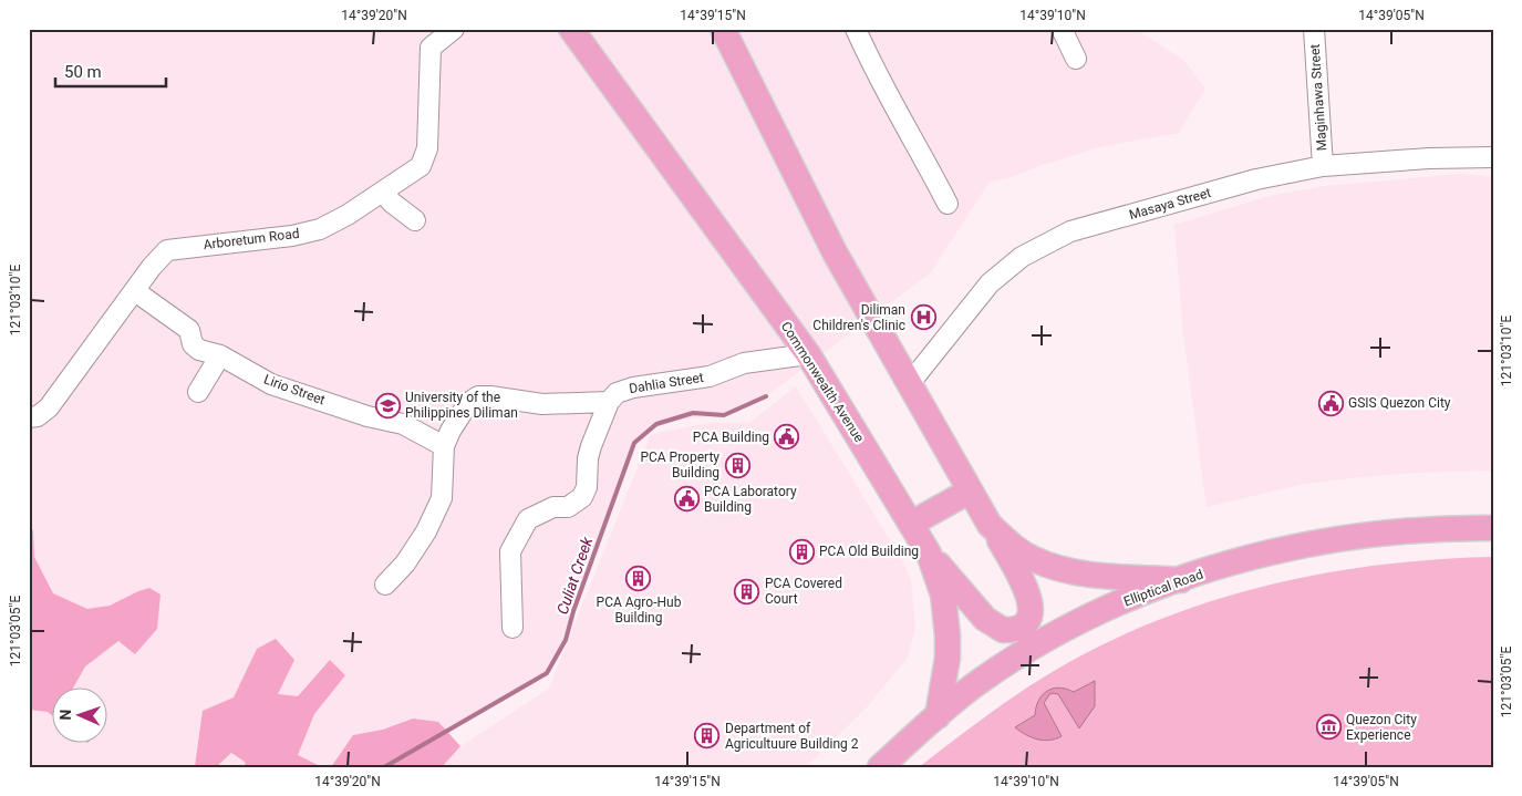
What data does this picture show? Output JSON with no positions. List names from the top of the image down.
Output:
{
  "streets": {
    "main road": ["Commonwealth Avenue", "Elliptical Road"],
    "street": [
      "Maginhawa Street",
      "Masaya Street",
      "Arboretum Road",
      "Dahlia Street",
      "Lirio Street"
    ]
  },
  "crossings": [
    ["Maginhawa Street", "Masaya Street"],
    ["Arboretum Road", "Lirio Street"],
    ["Commonwealth Avenue", "Dahlia Street"],
    ["Commonwealth Avenue", "Elliptical Road"],
    ["Dahlia Street", "Lirio Street"]
  ],
  "water": ["Culiat Creek"],
  "places": {
    "hospital": ["Diliman Children's Clinic"],
    "public building": ["GSIS Quezon City", "PCA Building", "PCA Laboratory Building"],
    "school or university": ["University of the Philippines Diliman"],
    "building": [
      "PCA Property Building",
      "PCA Old Building",
      "PCA Agro-Hub Building",
      "PCA Covered Court",
      "Department of Agricultuure Building 2"
    ],
    "museum": ["Quezon City Experience"]
  },
  "scale_bar": "50 m",
  "north": "left",
  "coordinates": [
    "14°39'20\"N",
    "14°39'15\"N",
    "14°39'10\"N",
    "14°39'05\"N",
    "121°03'10\"E",
    "121°03'05\"E"
  ]
}
